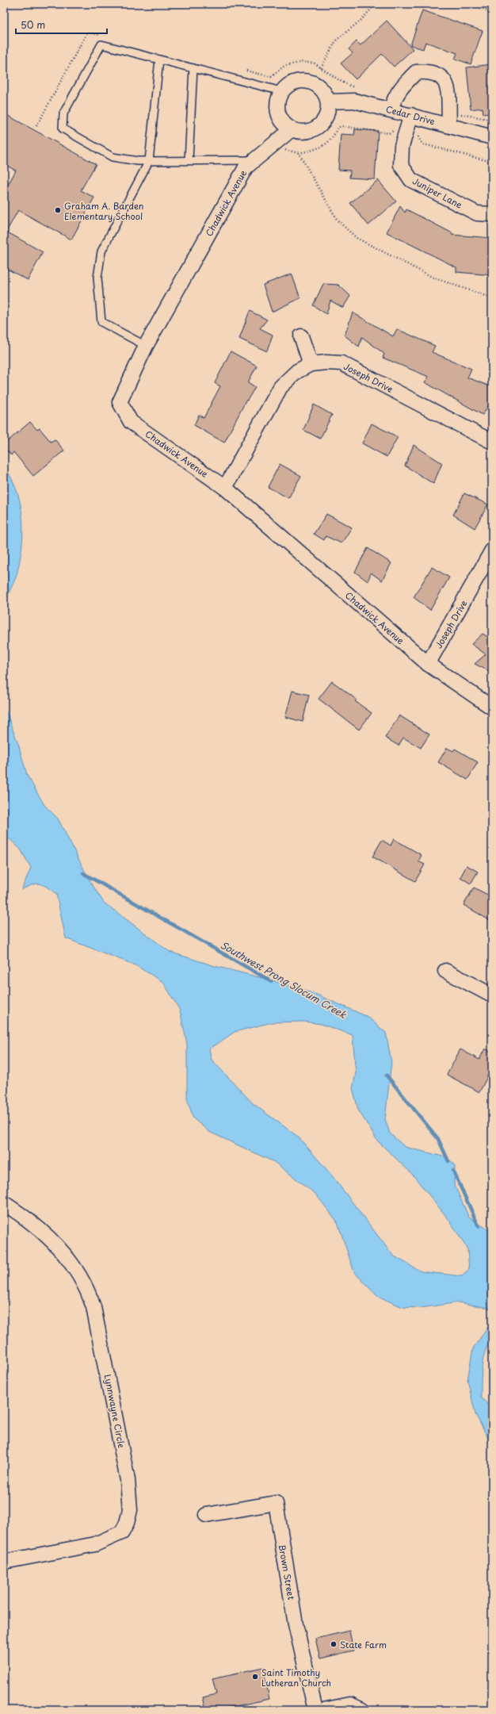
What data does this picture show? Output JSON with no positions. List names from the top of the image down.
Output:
{
  "streets": {
    "street": [
      "Cedar Drive",
      "Juniper Lane",
      "Chadwick Avenue",
      "Joseph Drive",
      "Lynnwayne Circle",
      "Brown Street"
    ]
  },
  "crossings": [
    ["Cedar Drive", "Juniper Lane"],
    ["Cedar Drive", "Chadwick Avenue"],
    ["Chadwick Avenue", "Joseph Drive"]
  ],
  "water": ["Southwest Prong Slocum Creek"],
  "places": ["Graham A. Barden Elementary School", "State Farm", "Saint Timothy Lutheran Church"],
  "scale_bar": "50 m"
}
